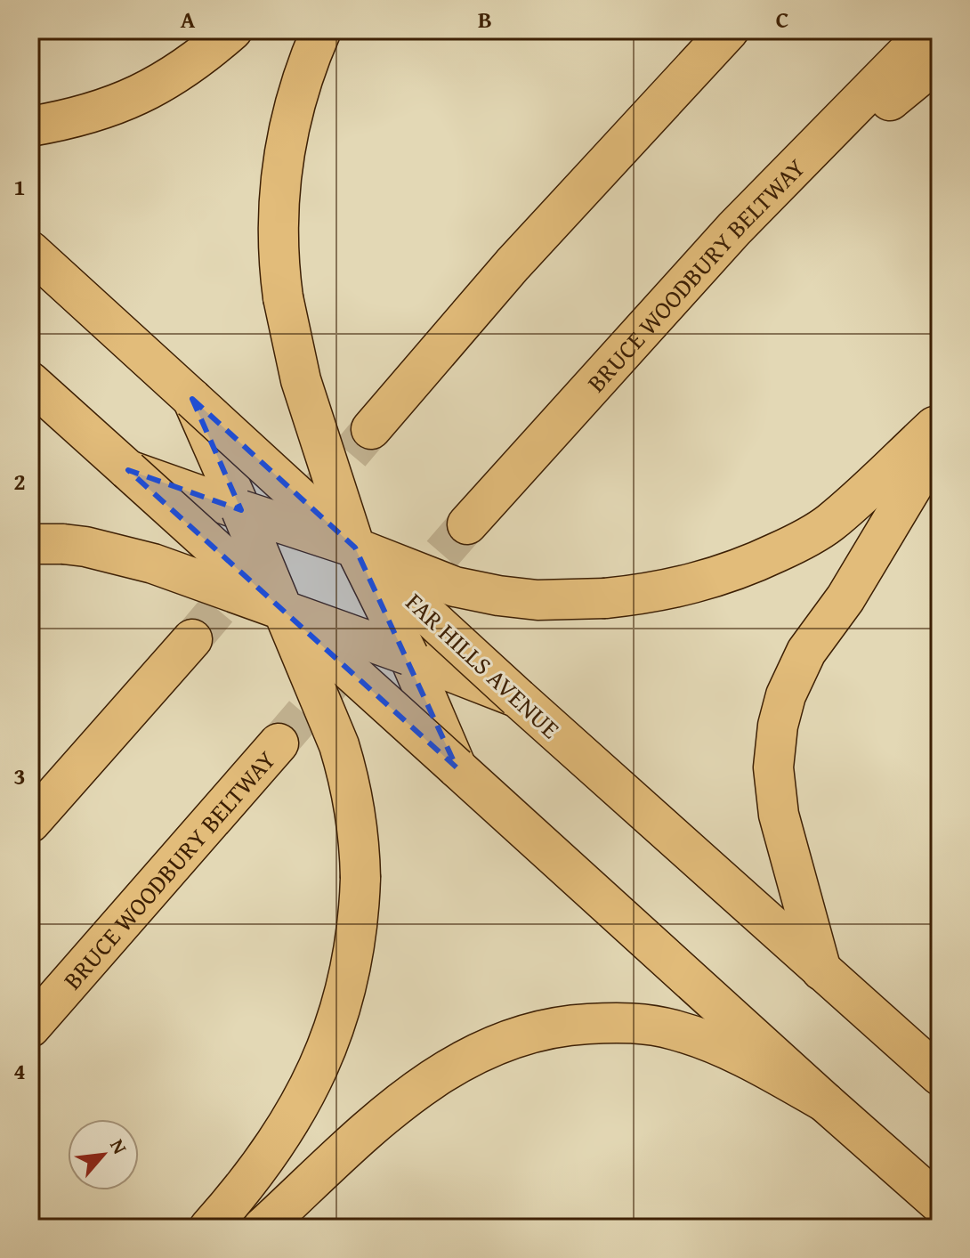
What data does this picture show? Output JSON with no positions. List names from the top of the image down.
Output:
{
  "streets": {
    "main road": ["BRUCE WOODBURY BELTWAY", "FAR HILLS AVENUE"]
  },
  "north": "top right",
  "grid": {
    "columns": ["A", "B", "C"],
    "rows": [
      "1",
      "2",
      "3",
      "4"
    ]
  }
}
